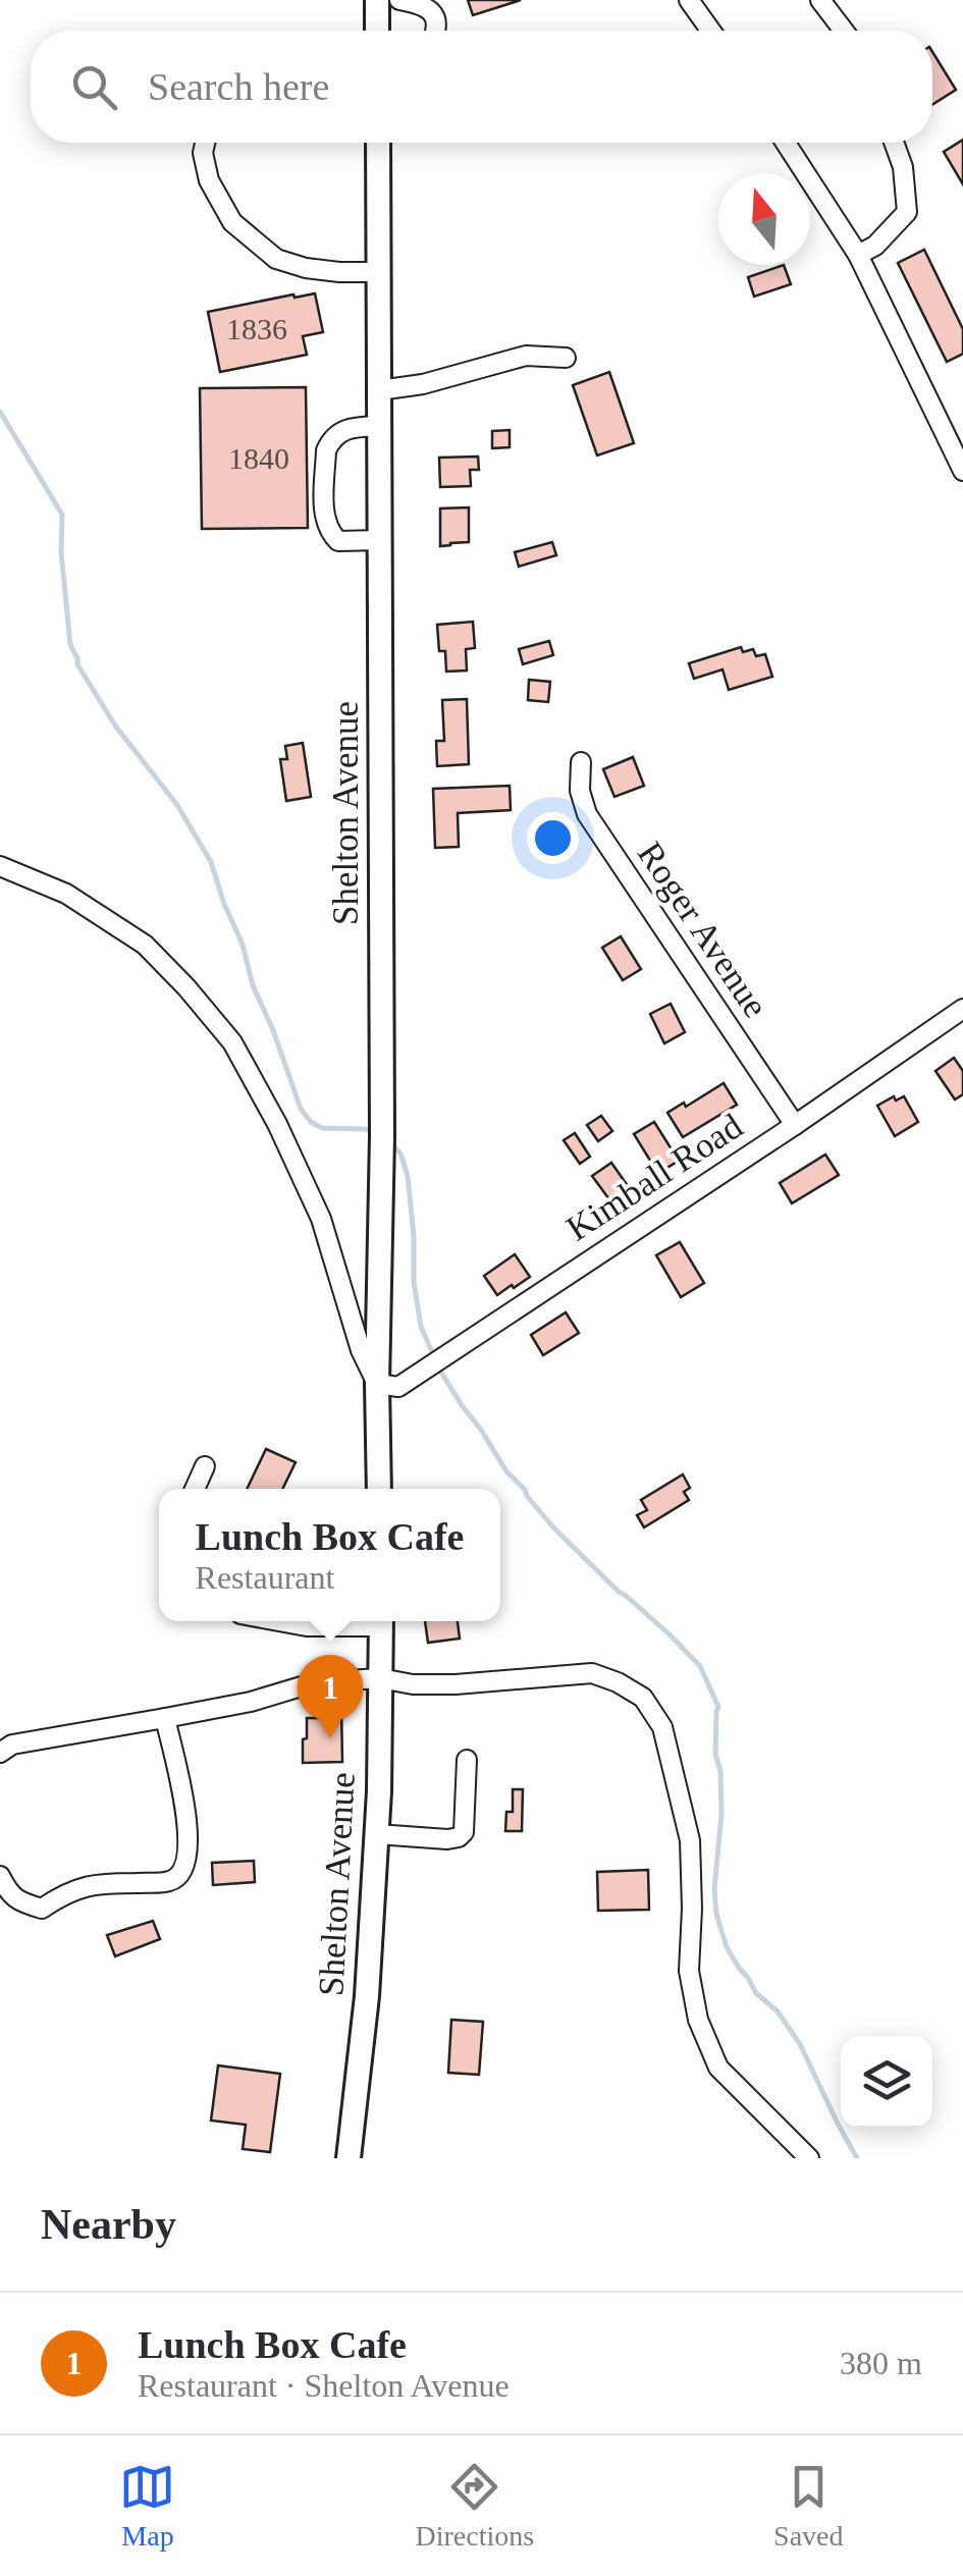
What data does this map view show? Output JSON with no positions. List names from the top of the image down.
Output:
{
  "streets": {
    "main road": ["Shelton Avenue"],
    "street": ["Roger Avenue", "Kimball Road"]
  },
  "crossings": [
    ["Shelton Avenue", "Kimball Road"],
    ["Roger Avenue", "Kimball Road"]
  ],
  "house_numbers": ["1836", "1840"],
  "north": "top",
  "page": {
    "search": "Search here",
    "popup": ["Lunch Box Cafe", "Restaurant"],
    "pins": "1",
    "heading": "Nearby",
    "list": [
      {
        "mark": "1",
        "name": "Lunch Box Cafe",
        "note": "Restaurant · Shelton Avenue",
        "value": "380 m"
      }
    ],
    "nav": ["Map", "Directions", "Saved"]
  }
}
